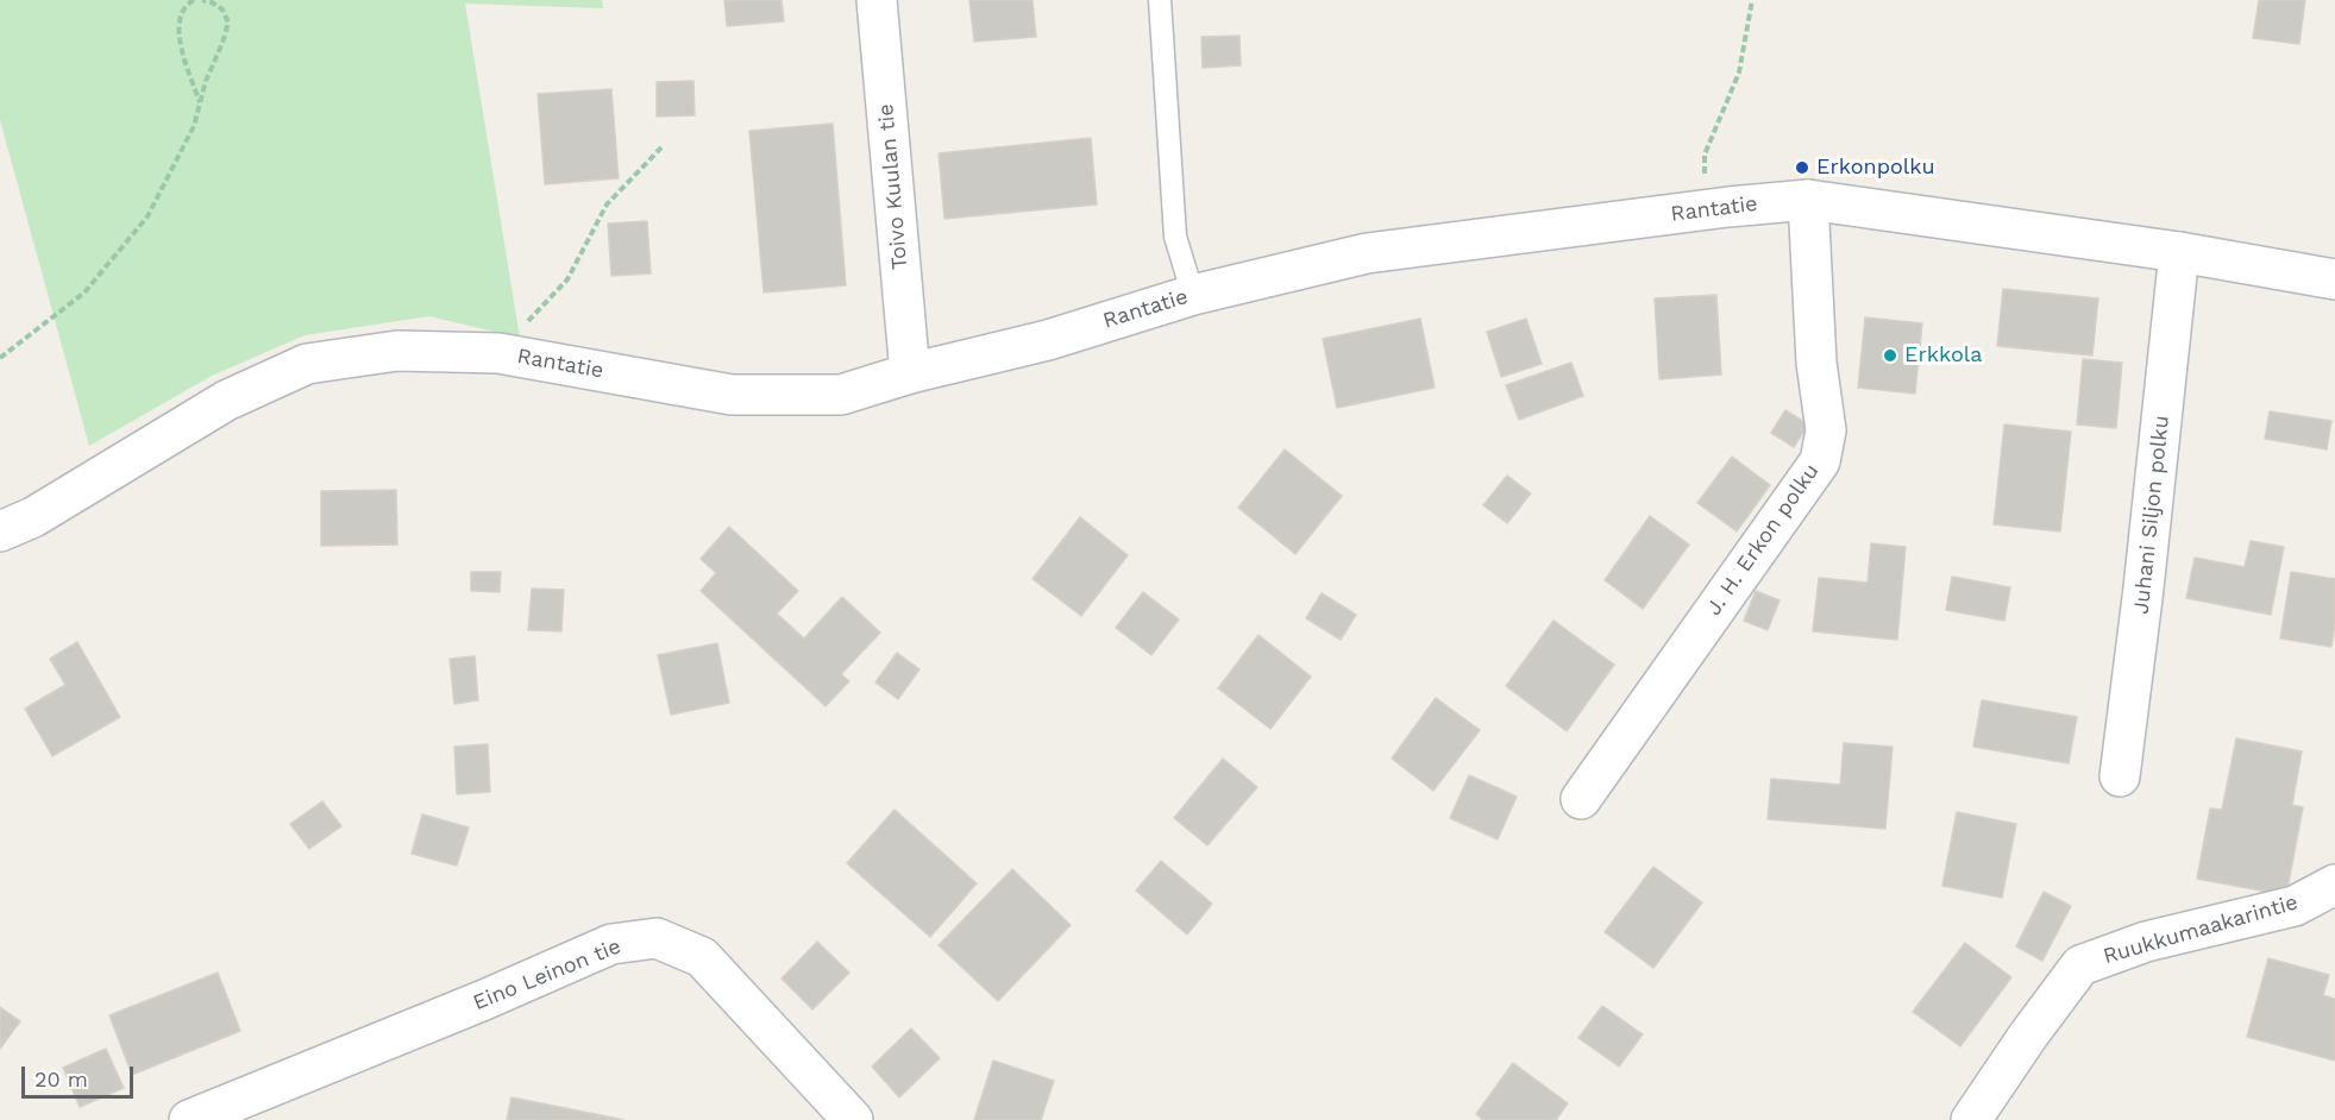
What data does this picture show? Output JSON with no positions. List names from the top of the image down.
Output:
{
  "streets": {
    "street": [
      "Toivo Kuulan tie",
      "Rantatie",
      "Juhani Siljon polku",
      "J. H. Erkon polku",
      "Ruukkumaakarintie",
      "Eino Leinon tie"
    ]
  },
  "crossings": [
    ["Toivo Kuulan tie", "Rantatie"],
    ["Rantatie", "Juhani Siljon polku"],
    ["Rantatie", "J. H. Erkon polku"]
  ],
  "places": ["Erkonpolku", "Erkkola"],
  "scale_bar": "20 m"
}
